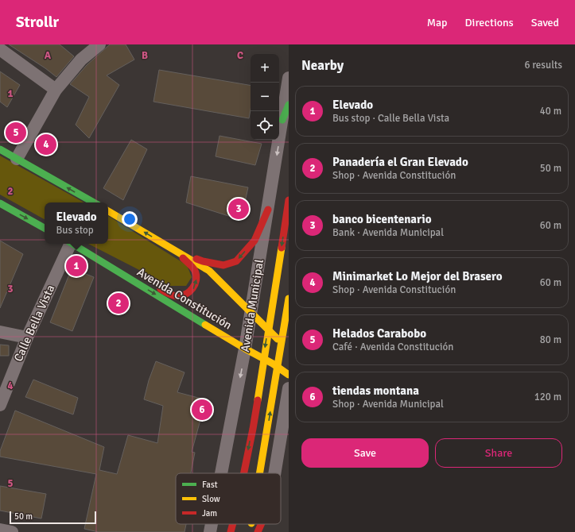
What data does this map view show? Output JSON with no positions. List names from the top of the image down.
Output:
{
  "streets": {
    "main road": ["Avenida Constitución", "Avenida Municipal"],
    "street": ["Calle Bella Vista"]
  },
  "crossings": [
    ["Avenida Constitución", "Avenida Municipal"]
  ],
  "legend": ["Fast", "Slow", "Jam"],
  "scale_bar": "50 m",
  "page": {
    "header": "Strollr",
    "nav": ["Map", "Directions", "Saved"],
    "heading": ["Nearby", "6 results"],
    "map_buttons": ["+", "−"],
    "list": [
      {
        "mark": "1",
        "name": "Elevado",
        "note": "Bus stop · Calle Bella Vista",
        "value": "40 m"
      },
      {
        "mark": "2",
        "name": "Panadería el Gran Elevado",
        "note": "Shop · Avenida Constitución",
        "value": "50 m"
      },
      {
        "mark": "3",
        "name": "banco bicentenario",
        "note": "Bank · Avenida Municipal",
        "value": "60 m"
      },
      {
        "mark": "4",
        "name": "Minimarket Lo Mejor del Brasero",
        "note": "Shop · Avenida Constitución",
        "value": "60 m"
      },
      {
        "mark": "5",
        "name": "Helados Carabobo",
        "note": "Café · Avenida Constitución",
        "value": "80 m"
      },
      {
        "mark": "6",
        "name": "tiendas montana",
        "note": "Shop · Avenida Municipal",
        "value": "120 m"
      }
    ],
    "pins": [
      "5",
      "4",
      "3",
      "1",
      "2",
      "6"
    ],
    "popup": ["Elevado", "Bus stop"],
    "buttons": ["Save", "Share"],
    "scale": "50 m"
  },
  "grid": {
    "columns": ["A", "B", "C"],
    "rows": [
      "1",
      "2",
      "3",
      "4",
      "5"
    ]
  }
}
